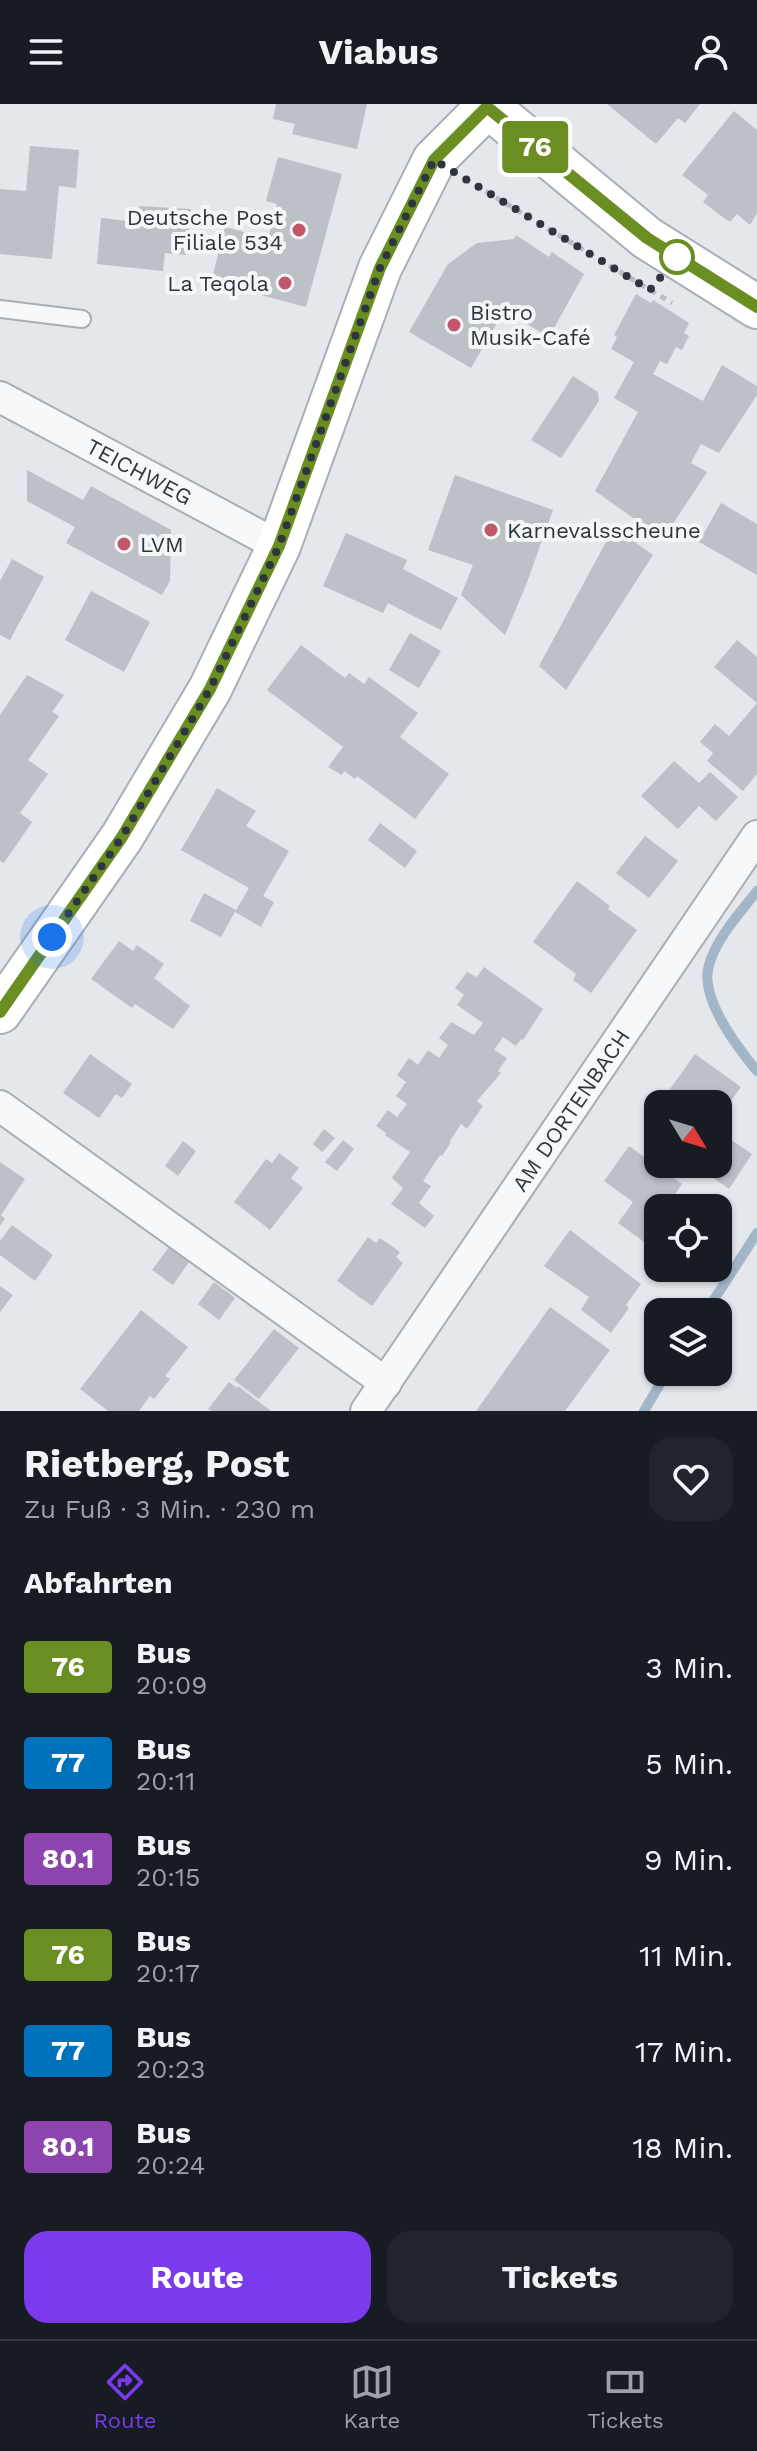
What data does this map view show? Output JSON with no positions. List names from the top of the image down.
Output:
{
  "streets": {
    "street": ["TEICHWEG", "AM DORTENBACH"]
  },
  "places": [
    "Deutsche Post Filiale 534",
    "La Teqola",
    "Bistro Musik-Café",
    "Karnevalsscheune",
    "LVM"
  ],
  "lines": ["bus line 76"],
  "north": "bottom right",
  "page": {
    "header": "Viabus",
    "on_map": "76",
    "heading": [
      ["Rietberg, Post", "Zu Fuß · 3 Min. · 230 m"],
      "Abfahrten"
    ],
    "list": [
      {
        "mark": "76",
        "name": "Bus",
        "note": "20:09",
        "value": "3 Min."
      },
      {
        "mark": "77",
        "name": "Bus",
        "note": "20:11",
        "value": "5 Min."
      },
      {
        "mark": "80.1",
        "name": "Bus",
        "note": "20:15",
        "value": "9 Min."
      },
      {
        "mark": "76",
        "name": "Bus",
        "note": "20:17",
        "value": "11 Min."
      },
      {
        "mark": "77",
        "name": "Bus",
        "note": "20:23",
        "value": "17 Min."
      },
      {
        "mark": "80.1",
        "name": "Bus",
        "note": "20:24",
        "value": "18 Min."
      }
    ],
    "buttons": ["Route", "Tickets"],
    "tabs": ["Route", "Karte", "Tickets"]
  }
}
